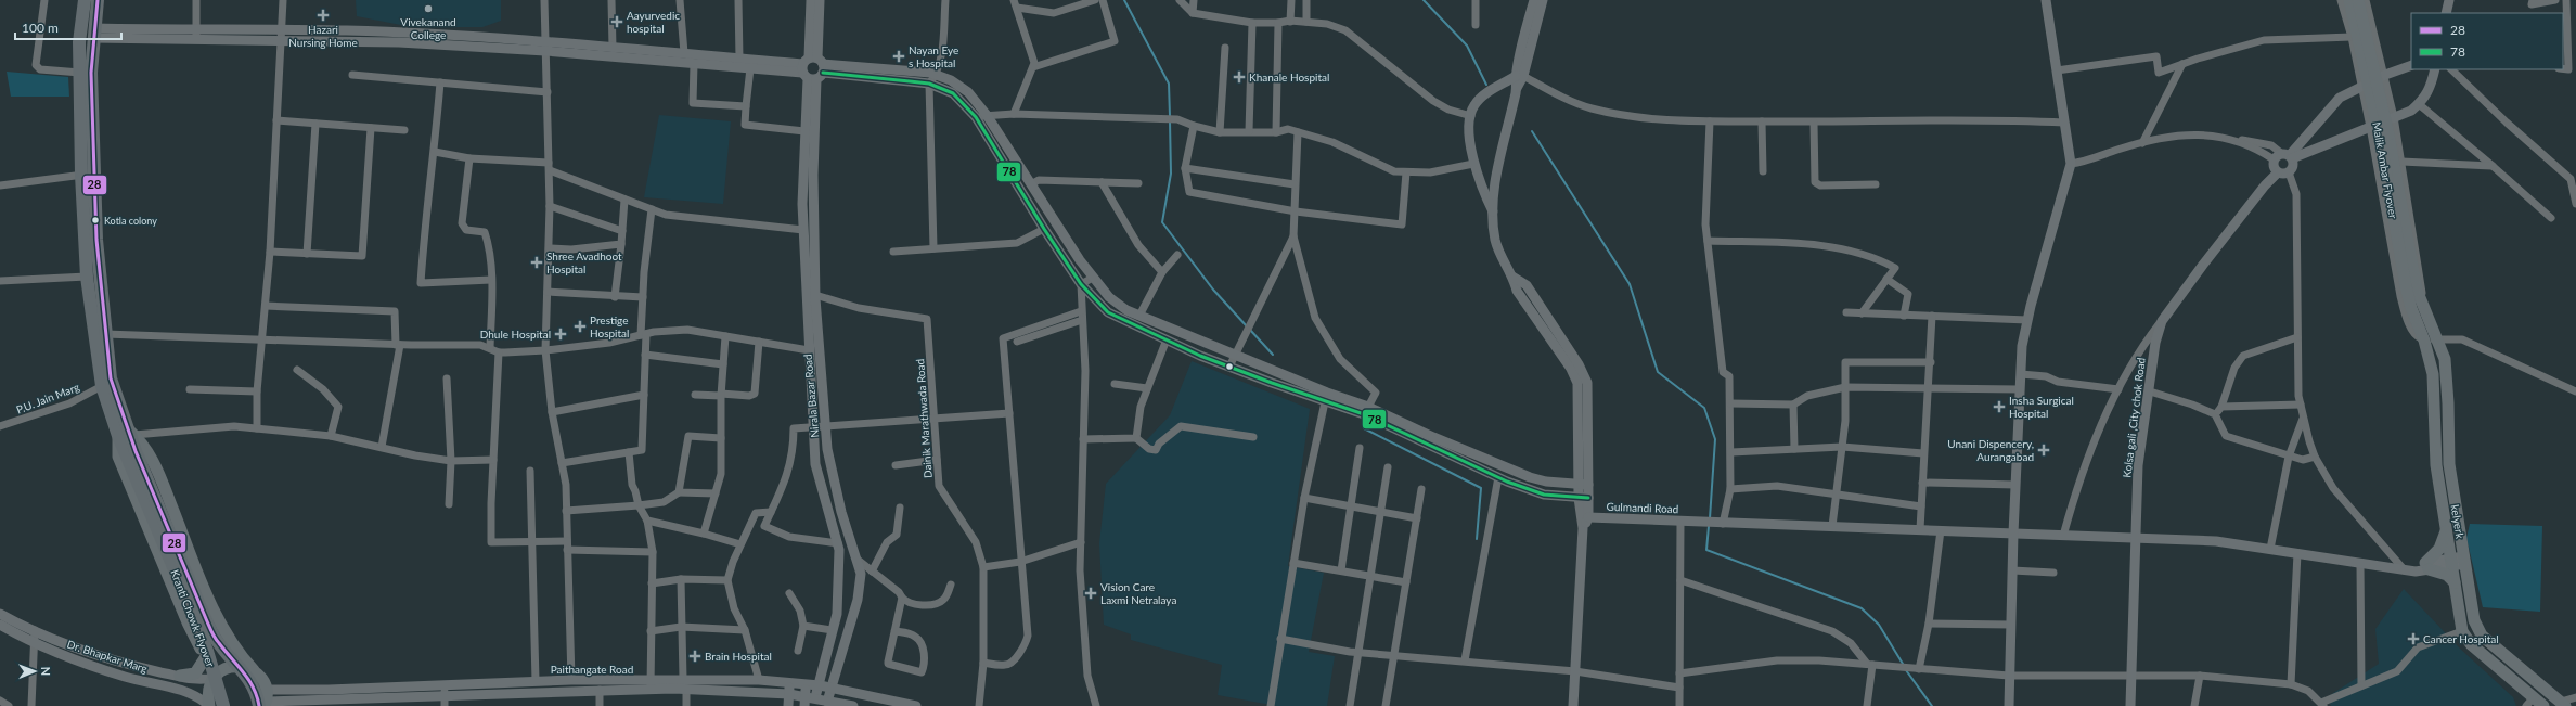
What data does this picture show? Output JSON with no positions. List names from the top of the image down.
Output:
{
  "streets": {
    "highway": ["Kranti Chowk Flyover"],
    "main road": ["Malik Ambar Flyover", "kelyerk"],
    "street": [
      "Nirala Bazar Road",
      "P.U. Jain Marg",
      "Kolsa gali ,City chok Road",
      "Dainik Marathwada Road",
      "Gulmandi Road",
      "Dr. Bhapkar Marg",
      "Paithangate Road"
    ]
  },
  "crossings": [
    ["Malik Ambar Flyover", "Gulmandi Road"],
    ["Malik Ambar Flyover", "kelyerk"],
    ["Nirala Bazar Road", "Dainik Marathwada Road"],
    ["Nirala Bazar Road", "Paithangate Road"],
    ["Kolsa gali ,City chok Road", "Gulmandi Road"],
    ["Gulmandi Road", "kelyerk"],
    ["Kranti Chowk Flyover", "Paithangate Road"]
  ],
  "places": {
    "other": ["Vivekanand College", "Kotla colony"],
    "health": [
      "Hazari Nursing Home",
      "Aayurvedic hospital",
      "Nayan Eye s Hospital",
      "Khanale Hospital",
      "Shree Avadhoot Hospital",
      "Prestige Hospital",
      "Dhule Hospital",
      "Insha Surgical Hospital",
      "Unani Dispencery, Aurangabad",
      "Vision Care Laxmi Netralaya",
      "Cancer Hospital",
      "Brain Hospital"
    ]
  },
  "lines": ["transit line 28", "transit line 78"],
  "legend": ["28", "78"],
  "scale_bar": "100 m",
  "north": "right"
}
